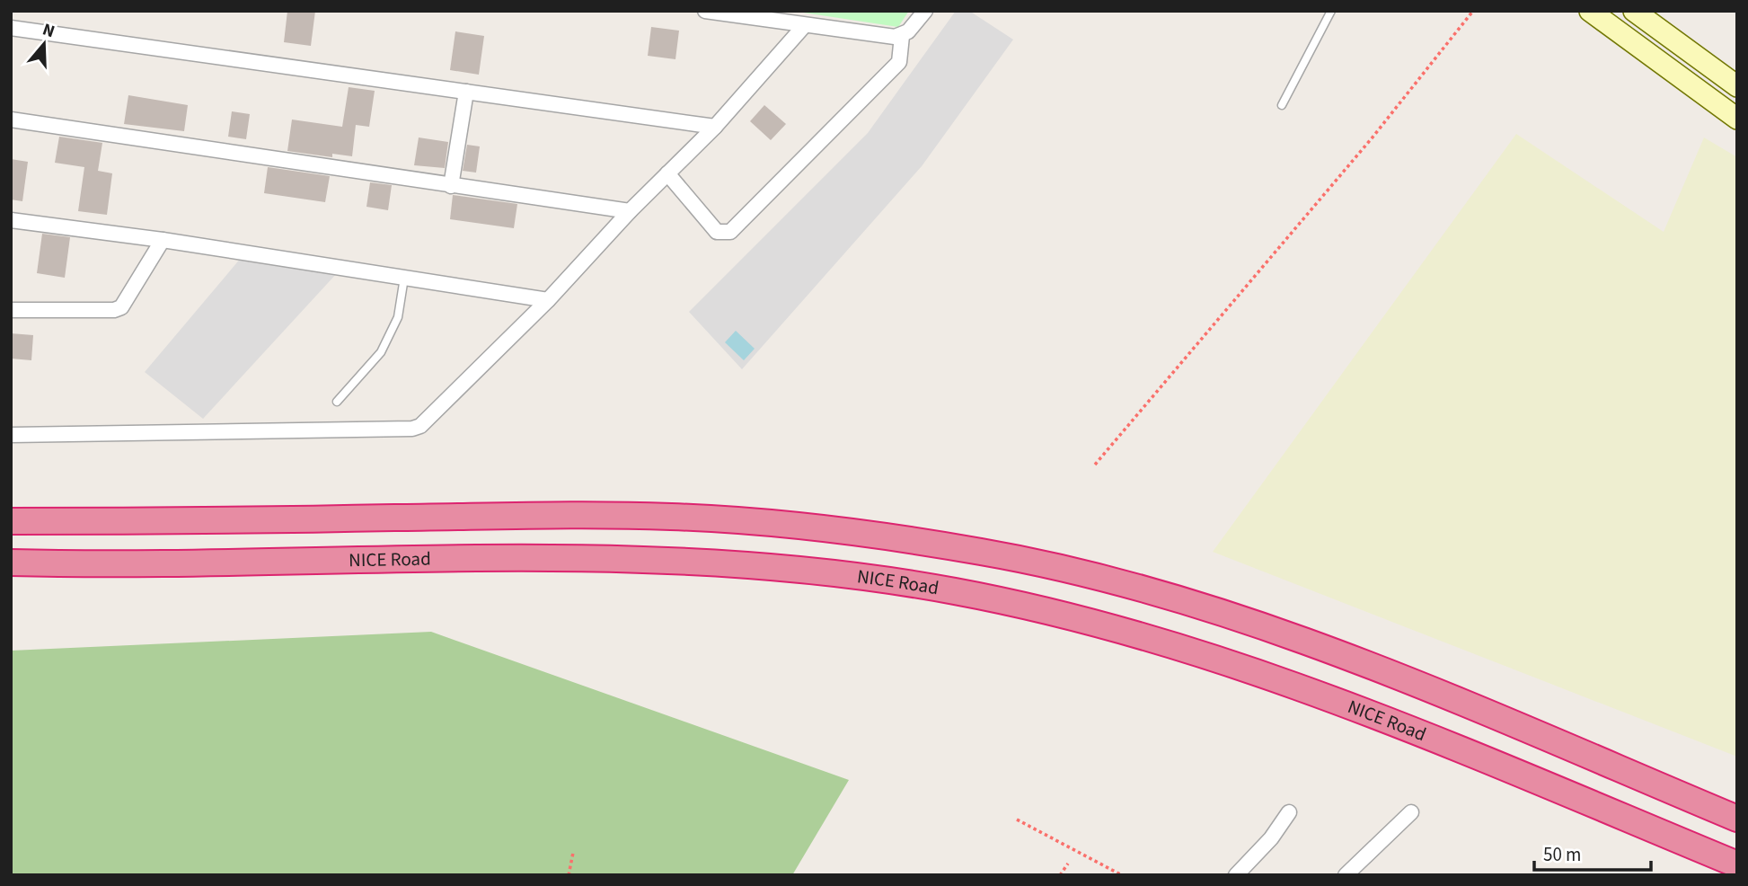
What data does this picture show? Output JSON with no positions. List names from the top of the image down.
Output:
{
  "streets": {
    "highway": ["NICE Road"]
  },
  "scale_bar": "50 m",
  "north": "top"
}
